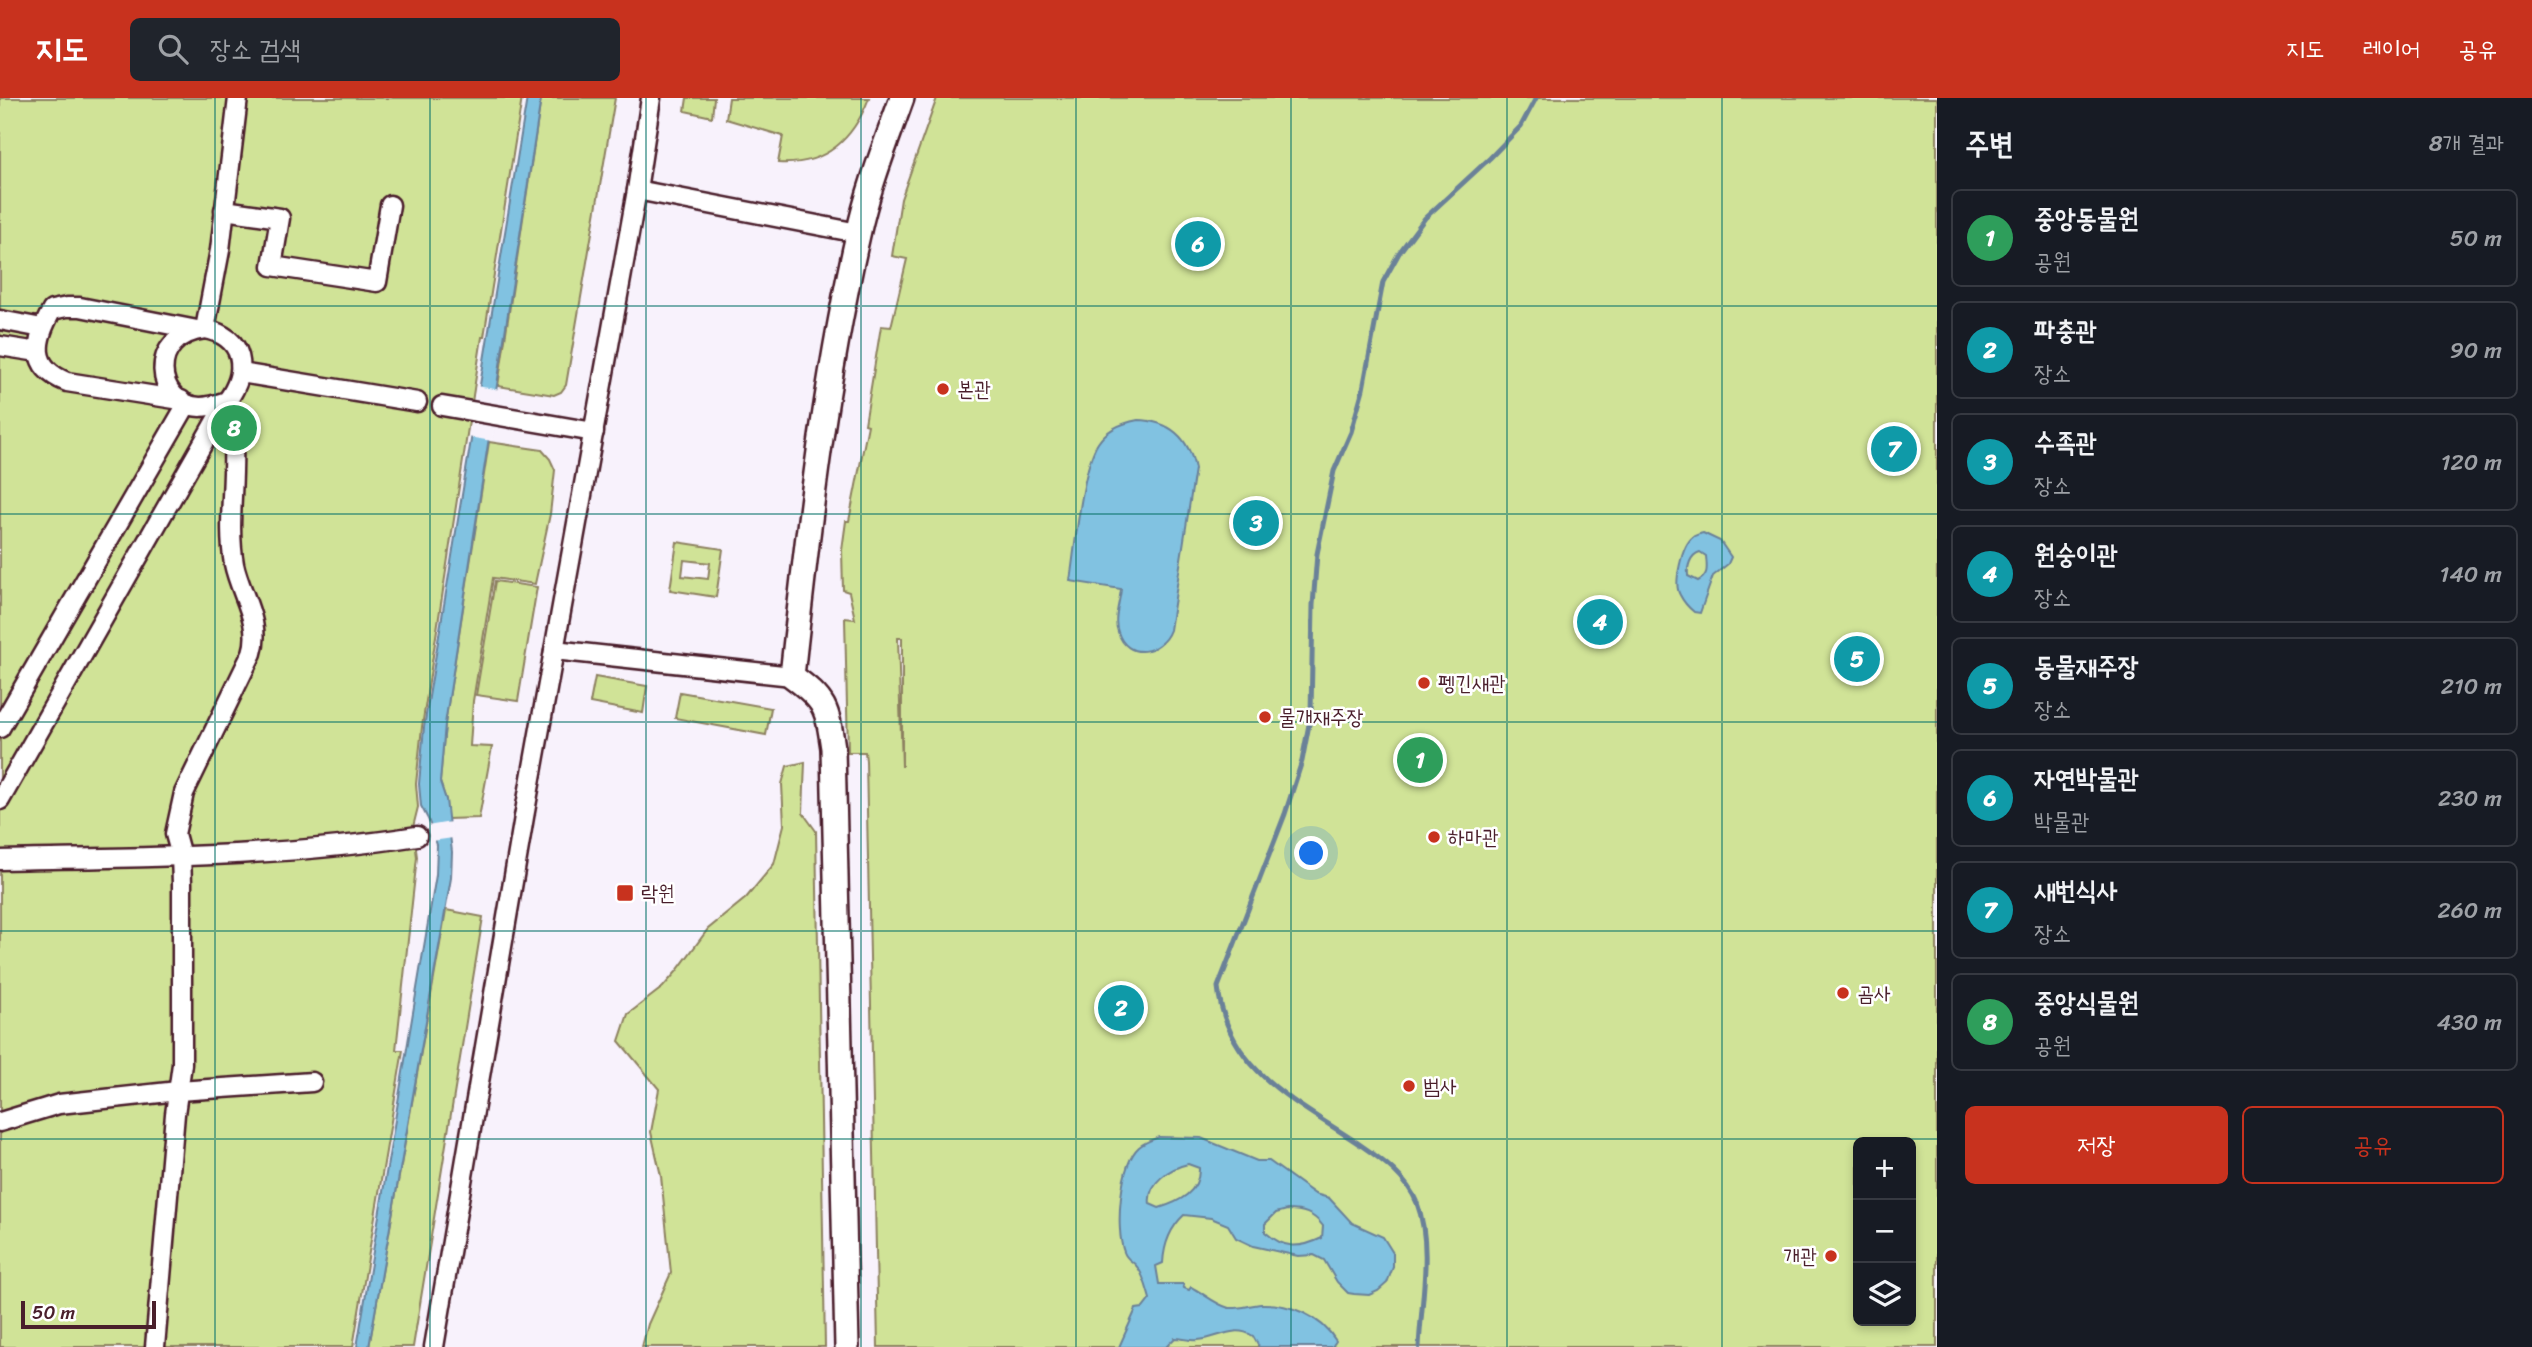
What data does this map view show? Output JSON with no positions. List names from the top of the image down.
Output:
{
  "places": {
    "other": [
      "본관",
      "펭긴새관",
      "물개재주장",
      "하마관",
      "곰사",
      "범사",
      "개관"
    ],
    "transit": ["락원"]
  },
  "scale_bar": "50 m",
  "page": {
    "header": "지도",
    "search": "장소 검색",
    "nav": ["지도", "레이어", "공유"],
    "heading": ["주변", "8개 결과"],
    "list": [
      {
        "mark": "1",
        "name": "중앙동물원",
        "note": "공원",
        "value": "50 m"
      },
      {
        "mark": "2",
        "name": "파충관",
        "note": "장소",
        "value": "90 m"
      },
      {
        "mark": "3",
        "name": "수족관",
        "note": "장소",
        "value": "120 m"
      },
      {
        "mark": "4",
        "name": "원숭이관",
        "note": "장소",
        "value": "140 m"
      },
      {
        "mark": "5",
        "name": "동물재주장",
        "note": "장소",
        "value": "210 m"
      },
      {
        "mark": "6",
        "name": "자연박물관",
        "note": "박물관",
        "value": "230 m"
      },
      {
        "mark": "7",
        "name": "새번식사",
        "note": "장소",
        "value": "260 m"
      },
      {
        "mark": "8",
        "name": "중앙식물원",
        "note": "공원",
        "value": "430 m"
      }
    ],
    "pins": [
      "6",
      "8",
      "7",
      "3",
      "4",
      "5",
      "1",
      "2"
    ],
    "buttons": ["저장", "공유"],
    "map_buttons": ["+", "−"],
    "scale": "50 m"
  }
}
